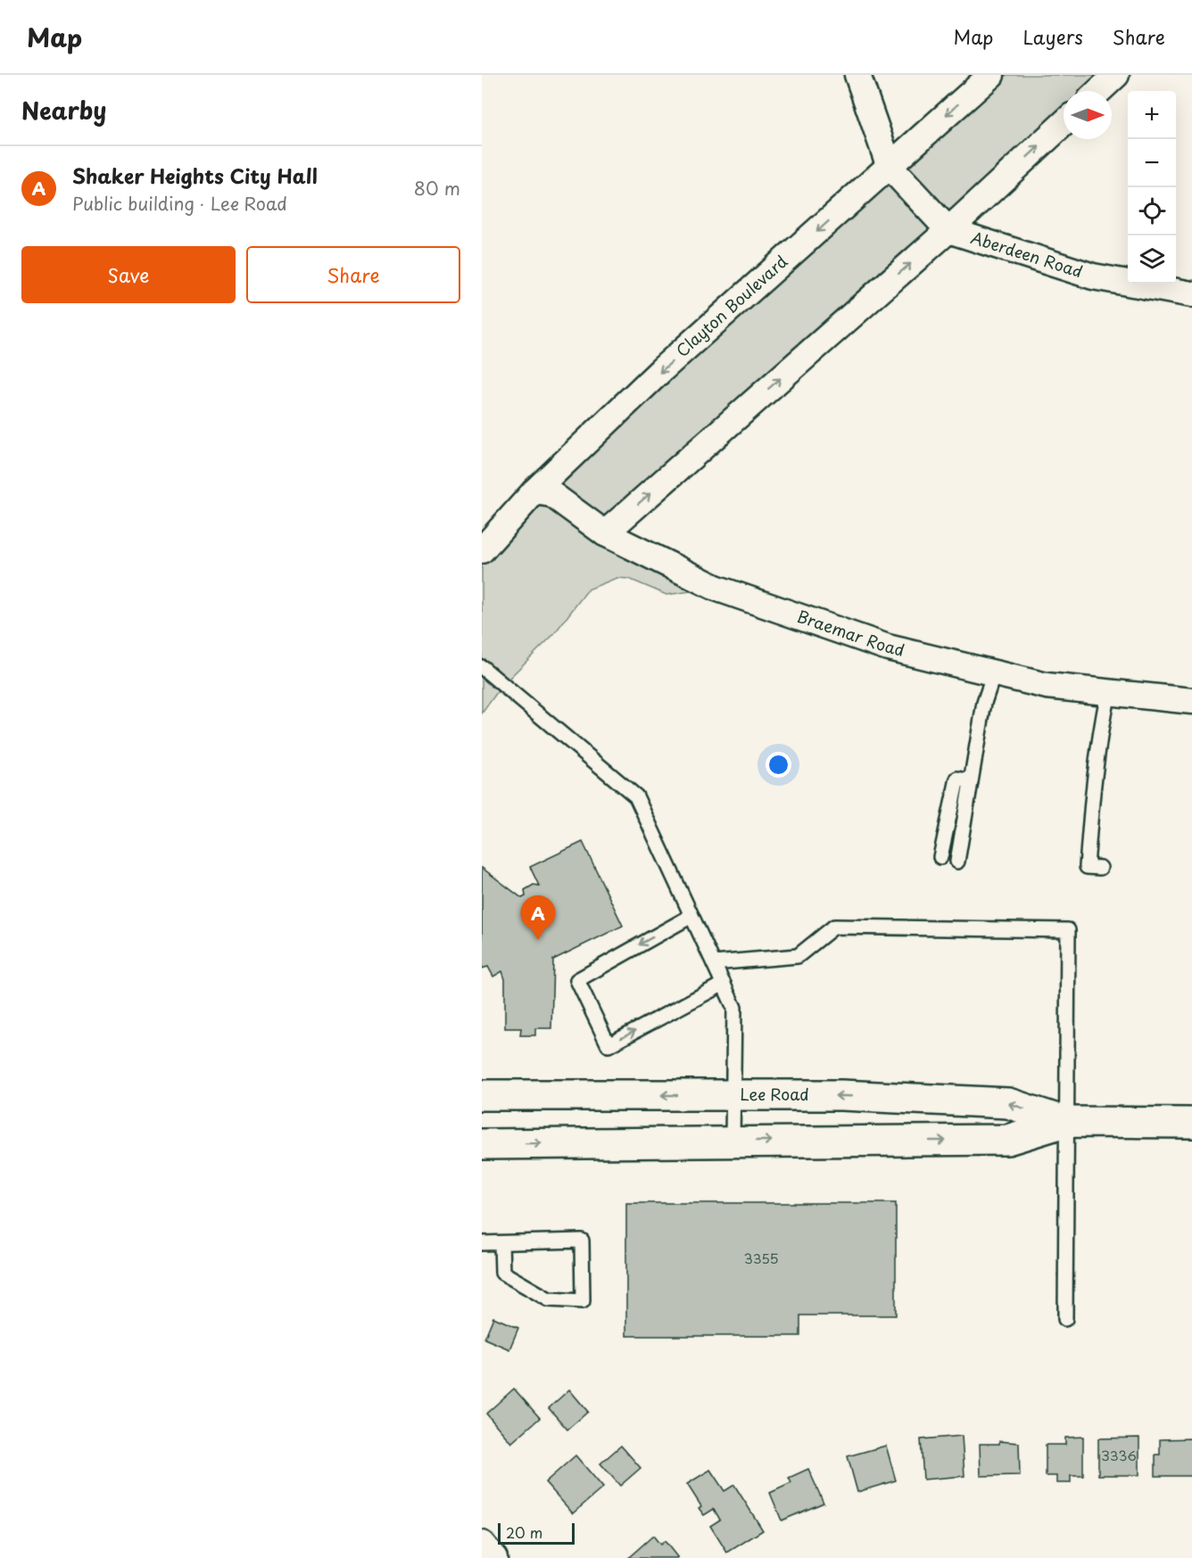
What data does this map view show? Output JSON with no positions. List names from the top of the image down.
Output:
{
  "streets": {
    "main road": ["Lee Road"],
    "street": ["Aberdeen Road", "Clayton Boulevard", "Braemar Road"]
  },
  "crossings": [
    ["Aberdeen Road", "Clayton Boulevard"],
    ["Clayton Boulevard", "Braemar Road"]
  ],
  "house_numbers": ["3355", "3336"],
  "scale_bar": "20 m",
  "north": "right",
  "page": {
    "header": "Map",
    "nav": ["Map", "Layers", "Share"],
    "heading": "Nearby",
    "map_buttons": ["+", "−"],
    "list": [
      {
        "mark": "A",
        "name": "Shaker Heights City Hall",
        "note": "Public building · Lee Road",
        "value": "80 m"
      }
    ],
    "buttons": ["Save", "Share"],
    "pins": "A",
    "scale": "20 m"
  }
}
